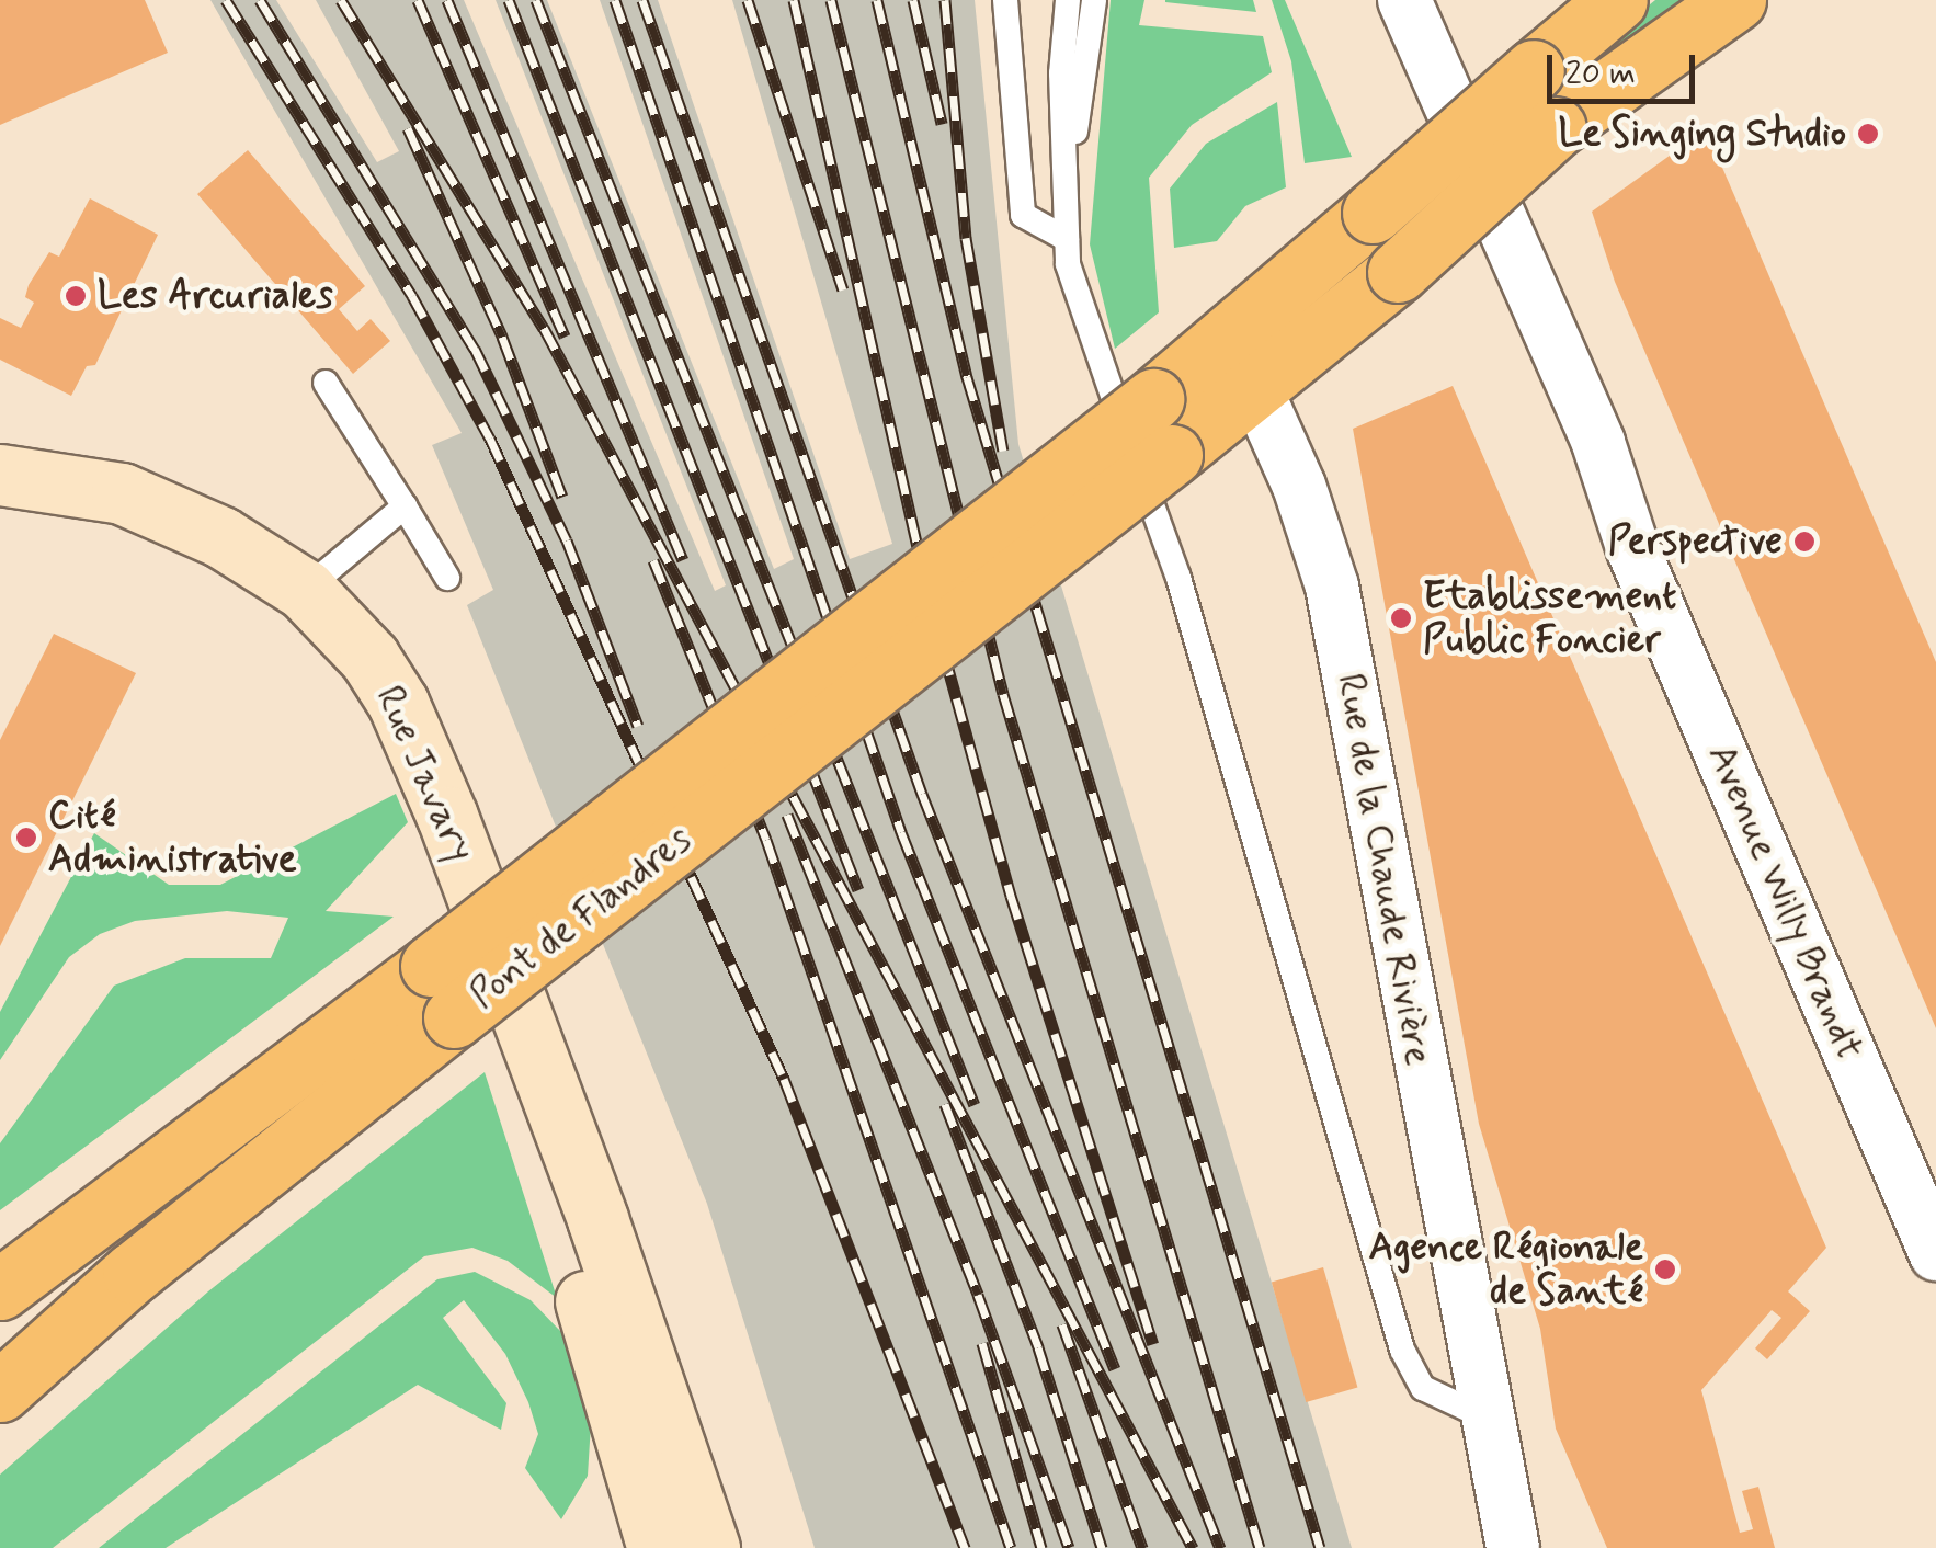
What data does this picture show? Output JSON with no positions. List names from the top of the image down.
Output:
{
  "streets": {
    "main road": ["Rue Javary", "Pont de Flandres"],
    "street": ["Rue de la Chaude Rivière", "Avenue Willy Brandt"]
  },
  "places": [
    "Le Singing Studio",
    "Les Arcuriales",
    "Perspective",
    "Etablissement Public Foncier",
    "Cité Administrative",
    "Agence Régionale de Santé"
  ],
  "scale_bar": "20 m"
}
